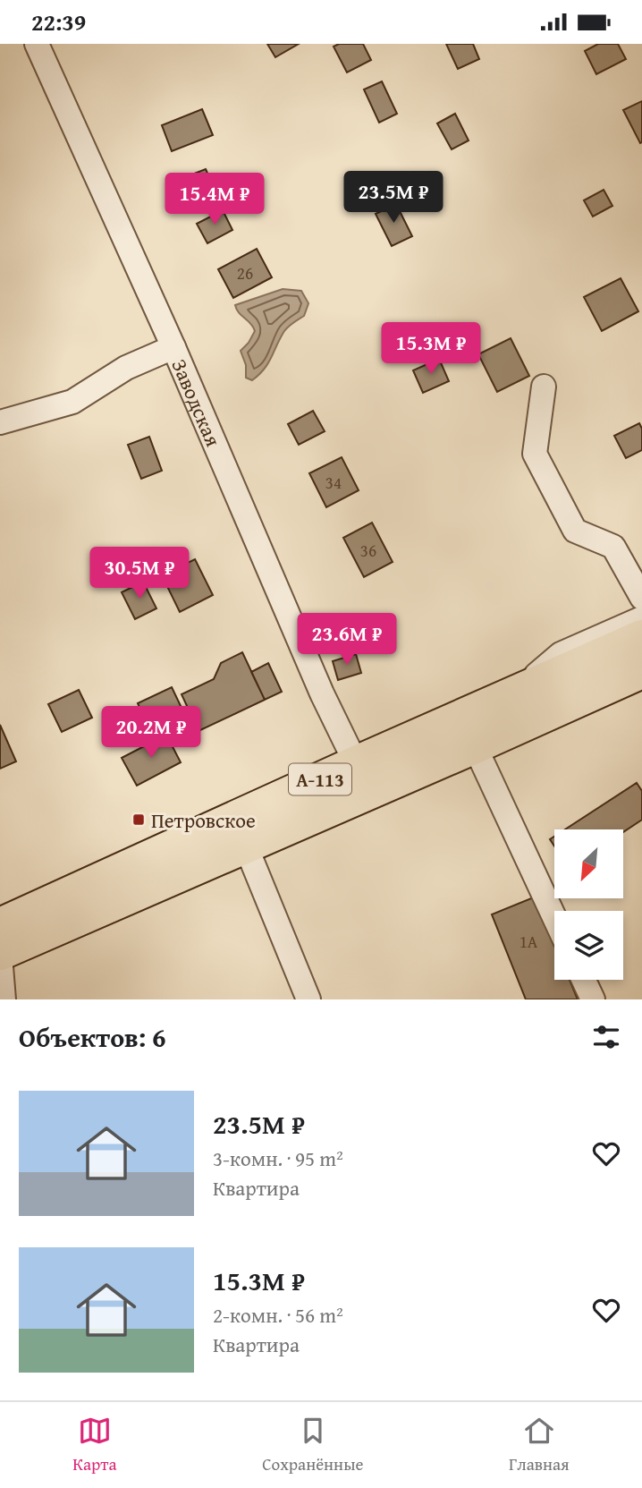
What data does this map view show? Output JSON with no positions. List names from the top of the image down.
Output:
{
  "streets": {
    "highway": ["А-113"],
    "street": ["Заводская"]
  },
  "crossings": [
    ["Заводская", "А-113"]
  ],
  "places": {
    "transit": ["Петровское"]
  },
  "house_numbers": [
    "26",
    "34",
    "36",
    "1А"
  ],
  "north": "bottom left",
  "page": {
    "status": "22:39",
    "price": [
      "23.5M ₽",
      "15.4M ₽",
      "15.3M ₽",
      "30.5M ₽",
      "23.6M ₽",
      "20.2M ₽"
    ],
    "heading": "Объектов: 6",
    "list": [
      {
        "name": "23.5M ₽",
        "note": "3-комн. · 95 m² · Квартира"
      },
      {
        "name": "15.3M ₽",
        "note": "2-комн. · 56 m² · Квартира"
      }
    ],
    "tabs": ["Карта", "Сохранённые", "Главная"]
  }
}
